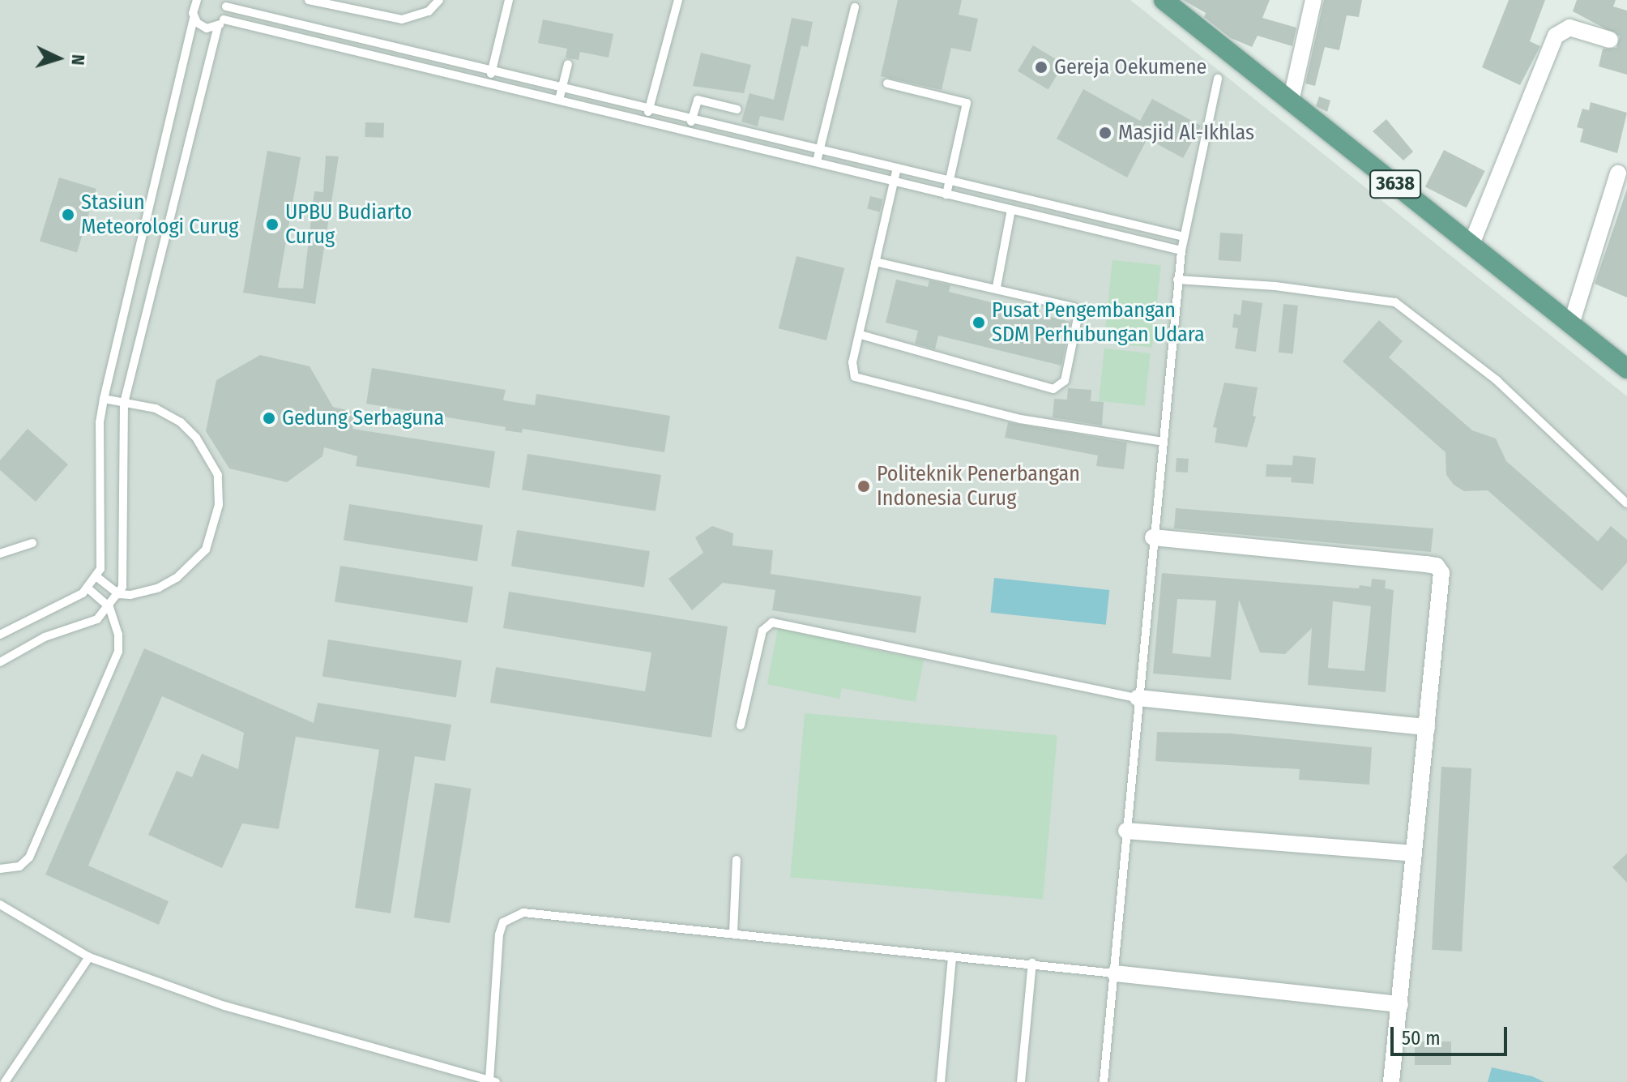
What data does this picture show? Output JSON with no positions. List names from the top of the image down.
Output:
{
  "streets": {
    "main road": ["3638"]
  },
  "places": [
    "Gereja Oekumene",
    "Masjid Al-Ikhlas",
    "Stasiun Meteorologi Curug",
    "UPBU Budiarto Curug",
    "Pusat Pengembangan SDM Perhubungan Udara",
    "Gedung Serbaguna",
    "Politeknik Penerbangan Indonesia Curug"
  ],
  "scale_bar": "50 m",
  "north": "right"
}
